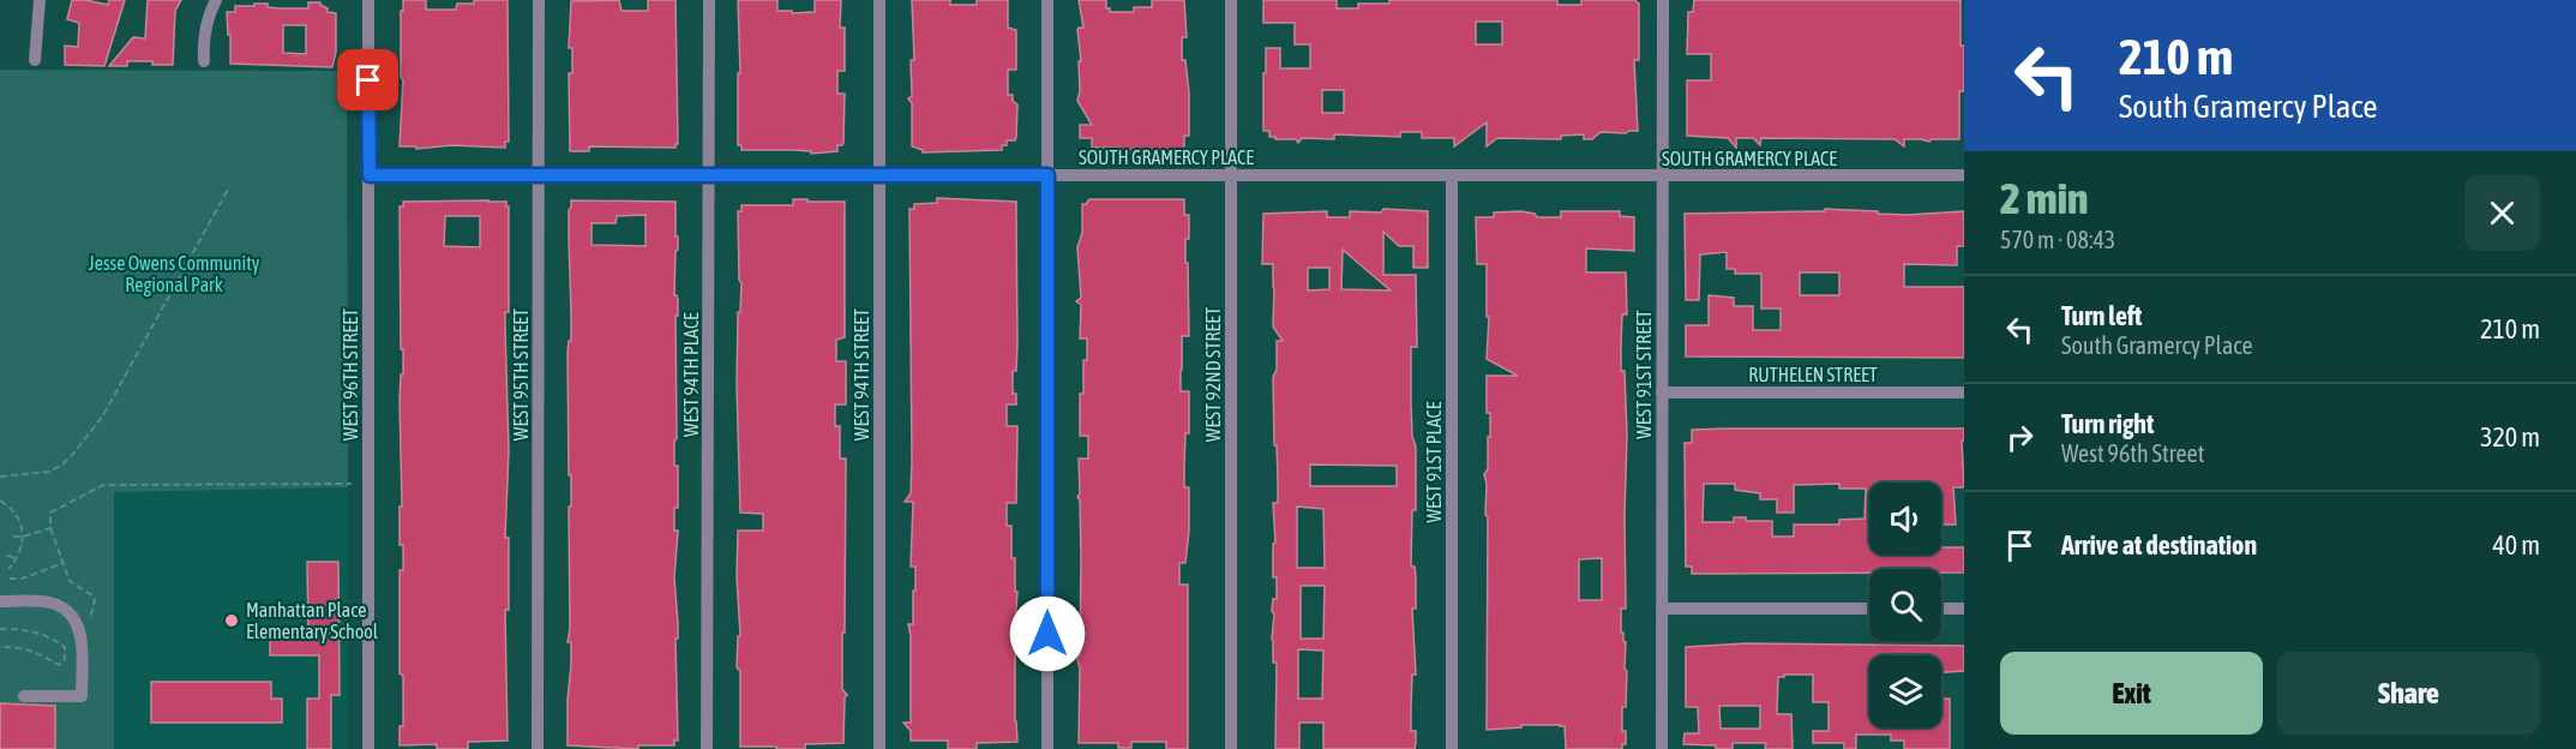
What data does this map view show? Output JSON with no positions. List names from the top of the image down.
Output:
{
  "streets": {
    "street": [
      "SOUTH GRAMERCY PLACE",
      "WEST 96TH STREET",
      "WEST 95TH STREET",
      "WEST 94TH PLACE",
      "WEST 94TH STREET",
      "WEST 92ND STREET",
      "WEST 91ST STREET",
      "RUTHELEN STREET",
      "WEST 91ST PLACE"
    ]
  },
  "crossings": [
    ["SOUTH GRAMERCY PLACE", "WEST 96TH STREET"],
    ["SOUTH GRAMERCY PLACE", "WEST 95TH STREET"],
    ["SOUTH GRAMERCY PLACE", "WEST 94TH PLACE"],
    ["SOUTH GRAMERCY PLACE", "WEST 94TH STREET"],
    ["SOUTH GRAMERCY PLACE", "WEST 92ND STREET"],
    ["SOUTH GRAMERCY PLACE", "WEST 91ST STREET"],
    ["SOUTH GRAMERCY PLACE", "WEST 91ST PLACE"],
    ["WEST 91ST STREET", "RUTHELEN STREET"]
  ],
  "parks": ["Jesse Owens Community Regional Park"],
  "places": ["Manhattan Place Elementary School"],
  "page": {
    "turn": ["210 m", "South Gramercy Place"],
    "heading": ["2 min", "570 m · 08:43"],
    "list": [
      {
        "name": "Turn left",
        "note": "South Gramercy Place",
        "value": "210 m"
      },
      {
        "name": "Turn right",
        "note": "West 96th Street",
        "value": "320 m"
      },
      {
        "name": "Arrive at destination",
        "value": "40 m"
      }
    ],
    "buttons": ["Exit", "Share"]
  }
}
